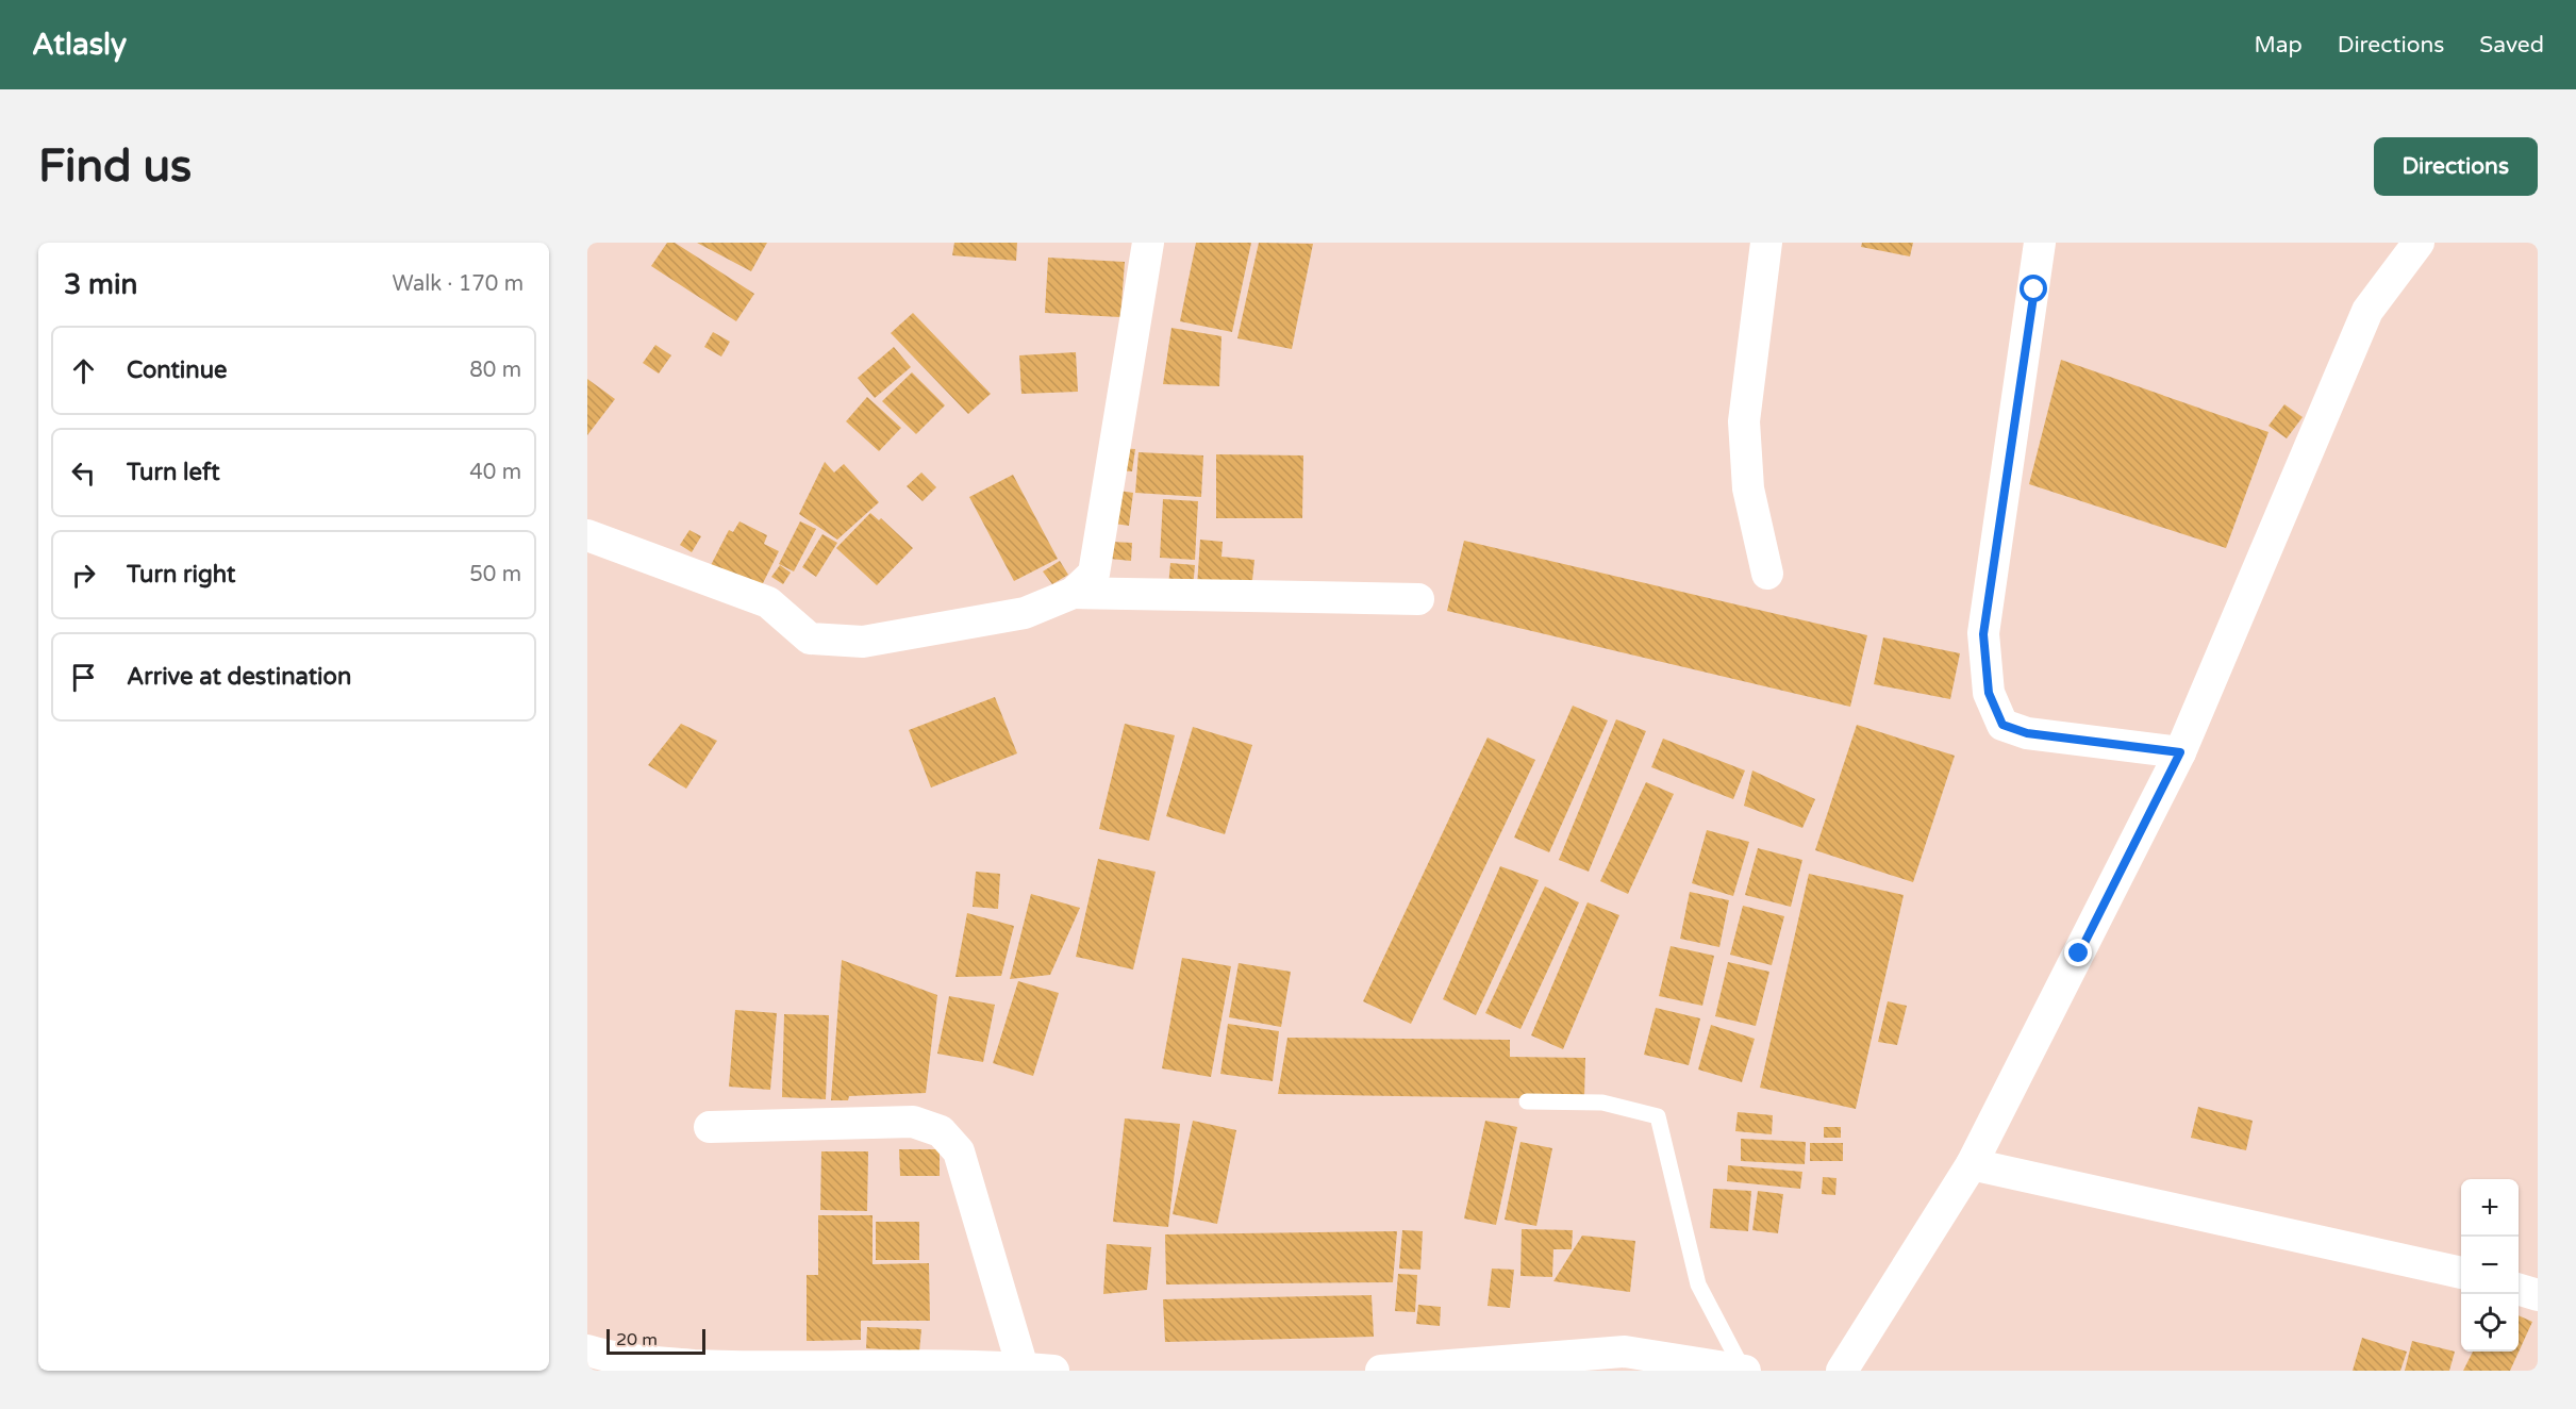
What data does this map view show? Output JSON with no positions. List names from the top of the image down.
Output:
{
  "scale_bar": "20 m",
  "page": {
    "header": "Atlasly",
    "nav": ["Map", "Directions", "Saved"],
    "buttons": "Directions",
    "title": "Find us",
    "heading": ["3 min", "Walk · 170 m"],
    "list": [
      ["Continue", "80 m"],
      ["Turn left", "40 m"],
      ["Turn right", "50 m"],
      "Arrive at destination"
    ],
    "map_buttons": ["+", "−"],
    "scale": "20 m"
  }
}
